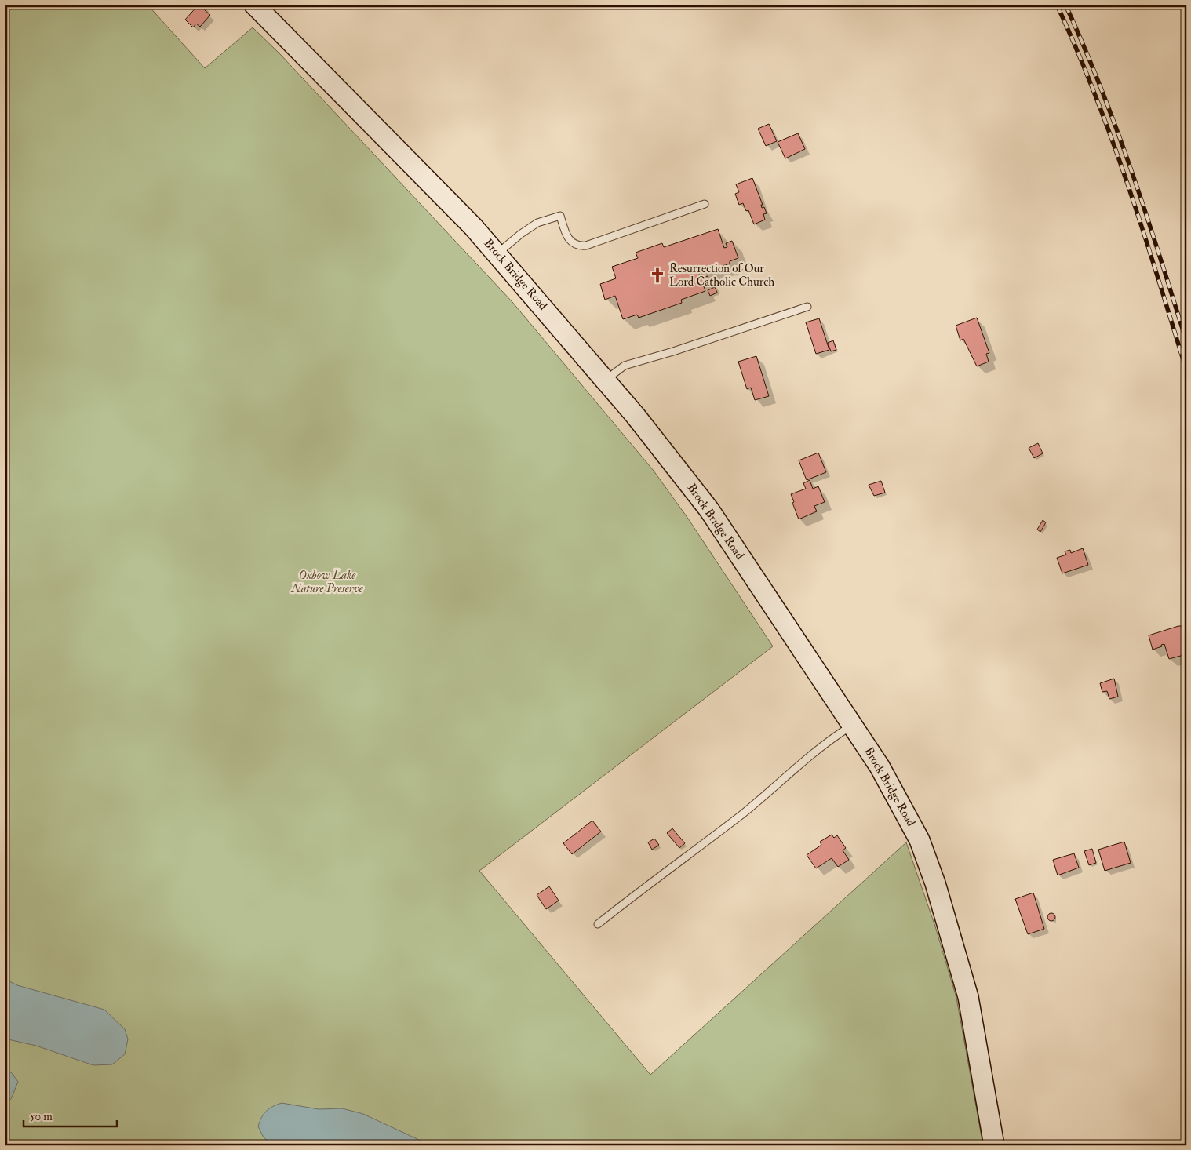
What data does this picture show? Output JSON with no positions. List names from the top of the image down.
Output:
{
  "streets": {
    "street": ["Brock Bridge Road"]
  },
  "parks": ["Oxbow Lake Nature Preserve"],
  "places": {
    "church": ["Resurrection of Our Lord Catholic Church"]
  },
  "scale_bar": "50 m"
}
